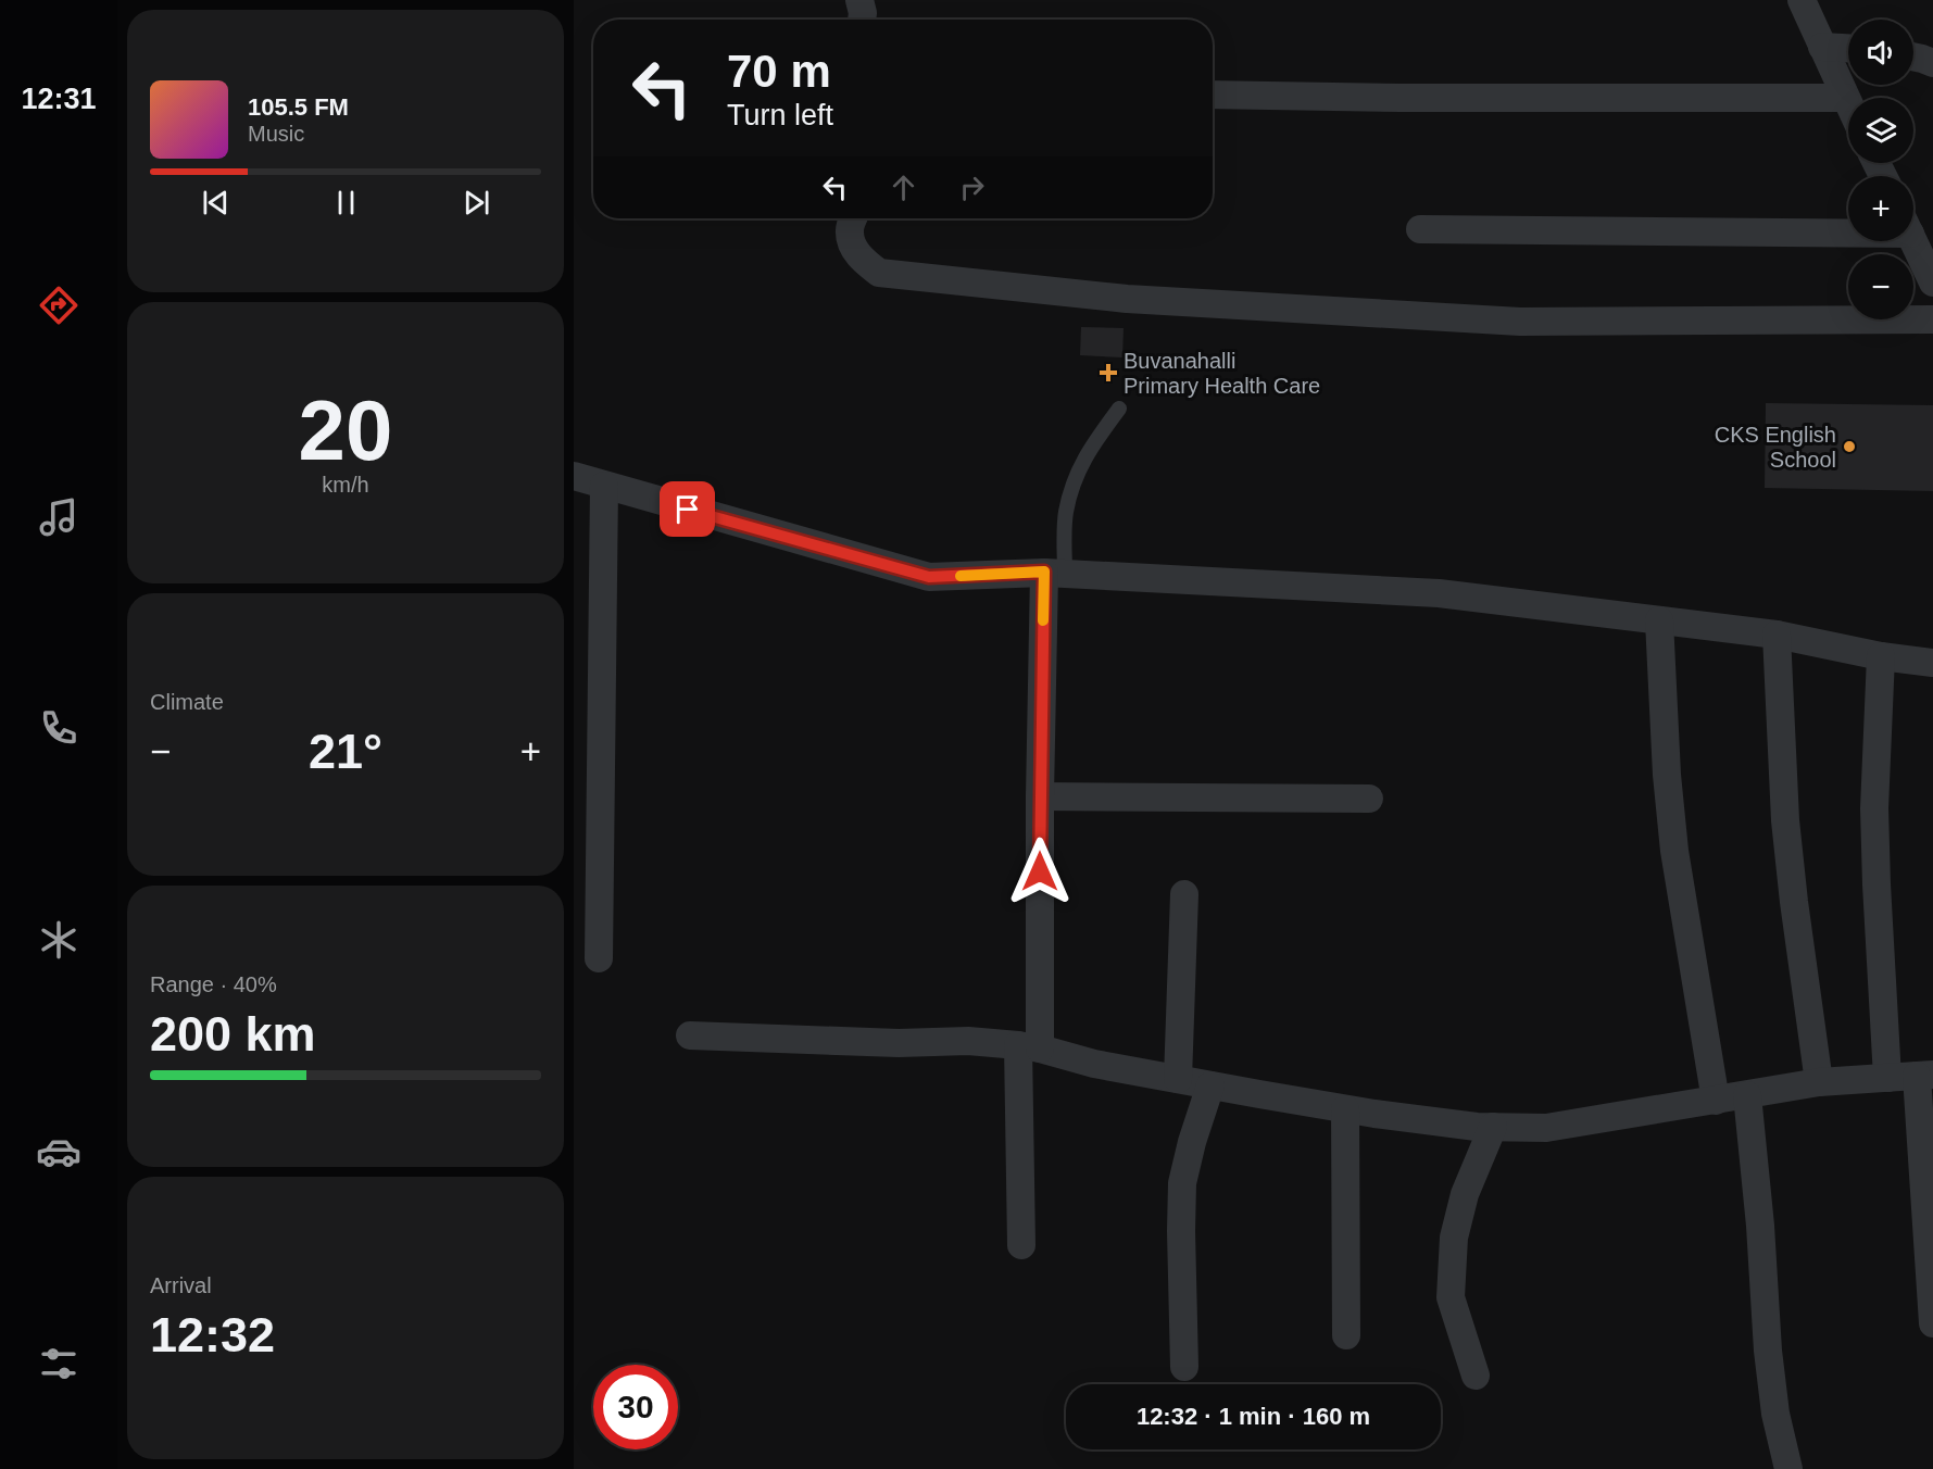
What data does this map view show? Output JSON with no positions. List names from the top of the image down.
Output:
{
  "places": {
    "health": ["Buvanahalli Primary Health Care"],
    "other": ["CKS English School"]
  },
  "page": {
    "tabs": "12:31",
    "map_buttons": ["+", "−"],
    "turn": ["70 m", "Turn left"],
    "song": ["105.5 FM", "Music"],
    "tile": [
      ["20", "km/h"],
      "Climate",
      ["Range · 40%", "200 km"],
      ["Arrival", "12:32"]
    ],
    "heat": ["−", "21°", "+"],
    "limit": "30",
    "trip": "12:32 · 1 min · 160 m"
  }
}
